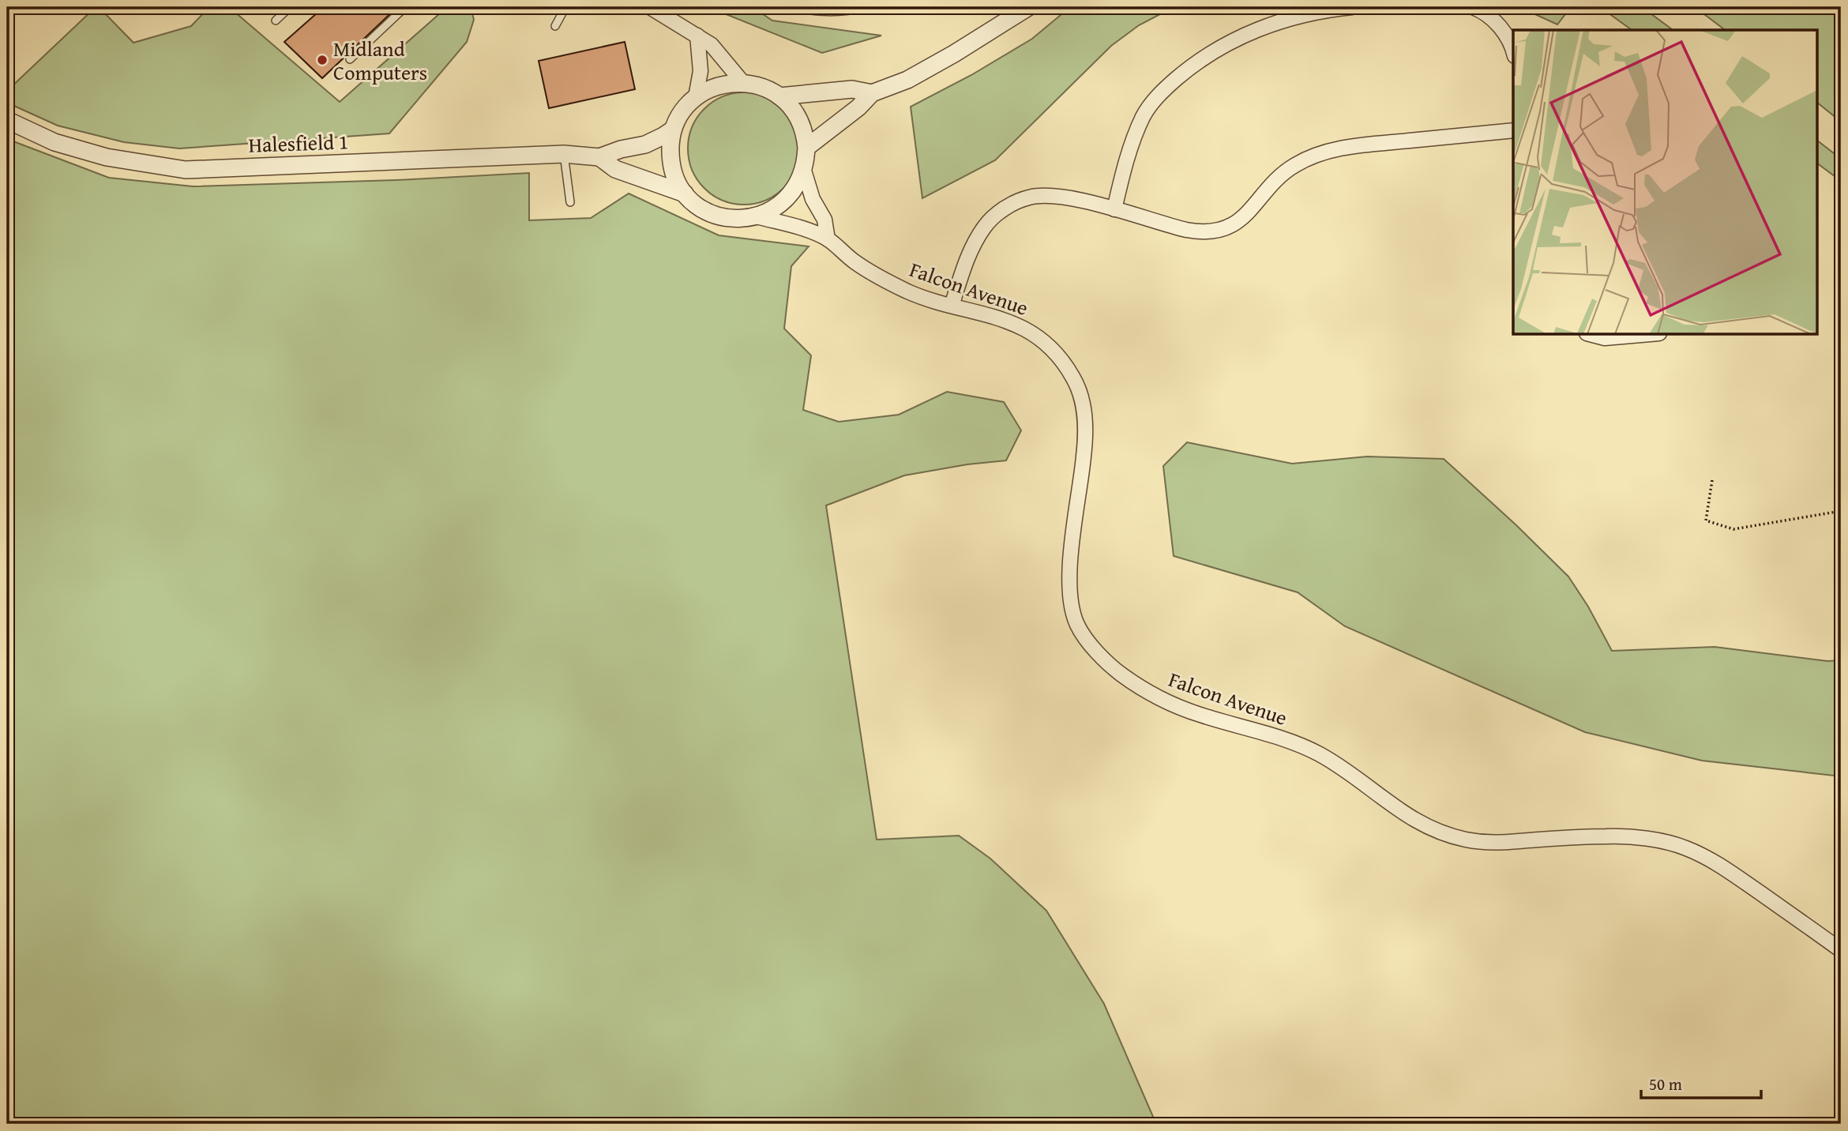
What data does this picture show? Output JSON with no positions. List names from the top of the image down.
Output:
{
  "streets": {
    "street": ["Halesfield 1", "Falcon Avenue"]
  },
  "crossings": [
    ["Halesfield 1", "Falcon Avenue"]
  ],
  "places": ["Midland Computers"],
  "scale_bar": "50 m"
}
